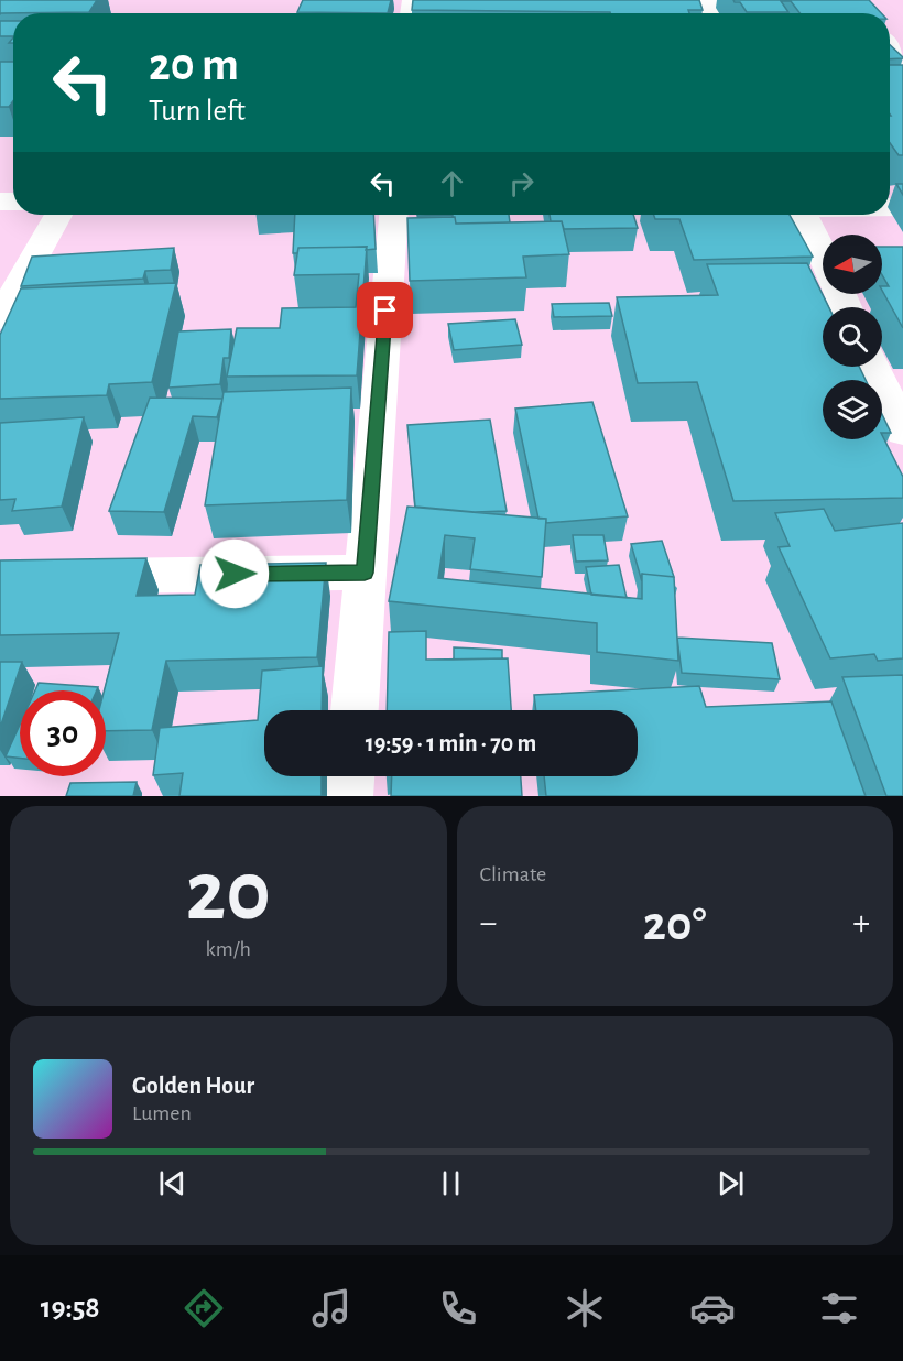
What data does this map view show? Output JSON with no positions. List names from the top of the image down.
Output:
{
  "north": "left",
  "page": {
    "turn": ["20 m", "Turn left"],
    "limit": "30",
    "trip": "19:59 · 1 min · 70 m",
    "tile": [
      ["20", "km/h"],
      "Climate"
    ],
    "heat": ["−", "20°", "+"],
    "song": ["Golden Hour", "Lumen"],
    "tabs": "19:58"
  }
}
